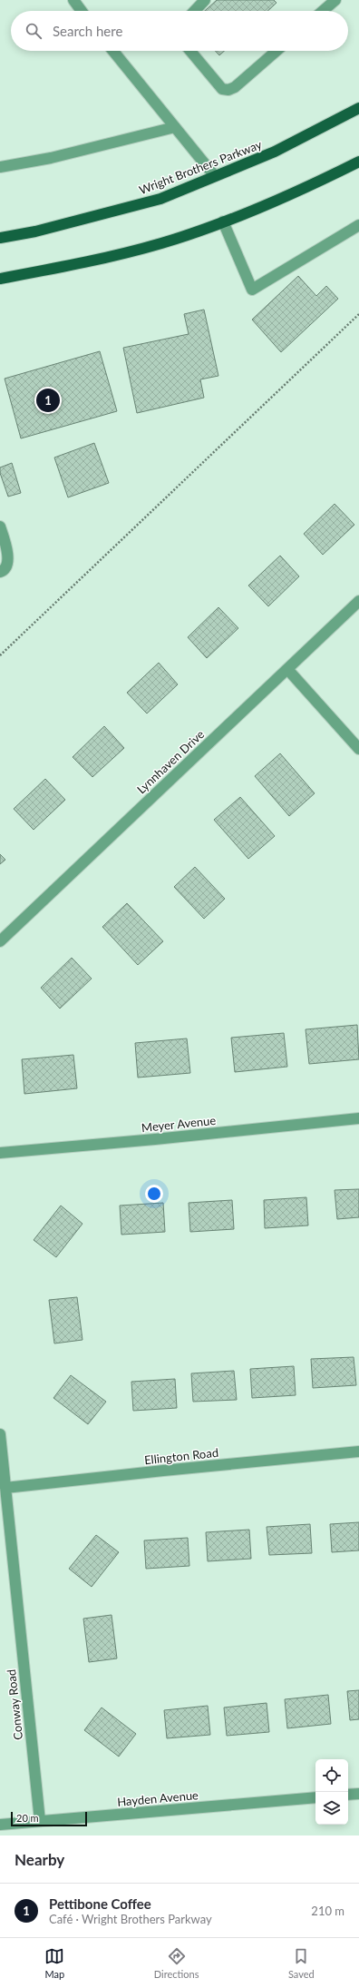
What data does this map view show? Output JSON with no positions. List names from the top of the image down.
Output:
{
  "streets": {
    "main road": ["Wright Brothers Parkway"],
    "street": [
      "Lynnhaven Drive",
      "Meyer Avenue",
      "Ellington Road",
      "Conway Road",
      "Hayden Avenue"
    ]
  },
  "crossings": [
    ["Ellington Road", "Conway Road"],
    ["Conway Road", "Hayden Avenue"]
  ],
  "scale_bar": "20 m",
  "page": {
    "search": "Search here",
    "pins": "1",
    "scale": "20 m",
    "heading": "Nearby",
    "list": [
      {
        "mark": "1",
        "name": "Pettibone Coffee",
        "note": "Café · Wright Brothers Parkway",
        "value": "210 m"
      }
    ],
    "nav": ["Map", "Directions", "Saved"]
  }
}
